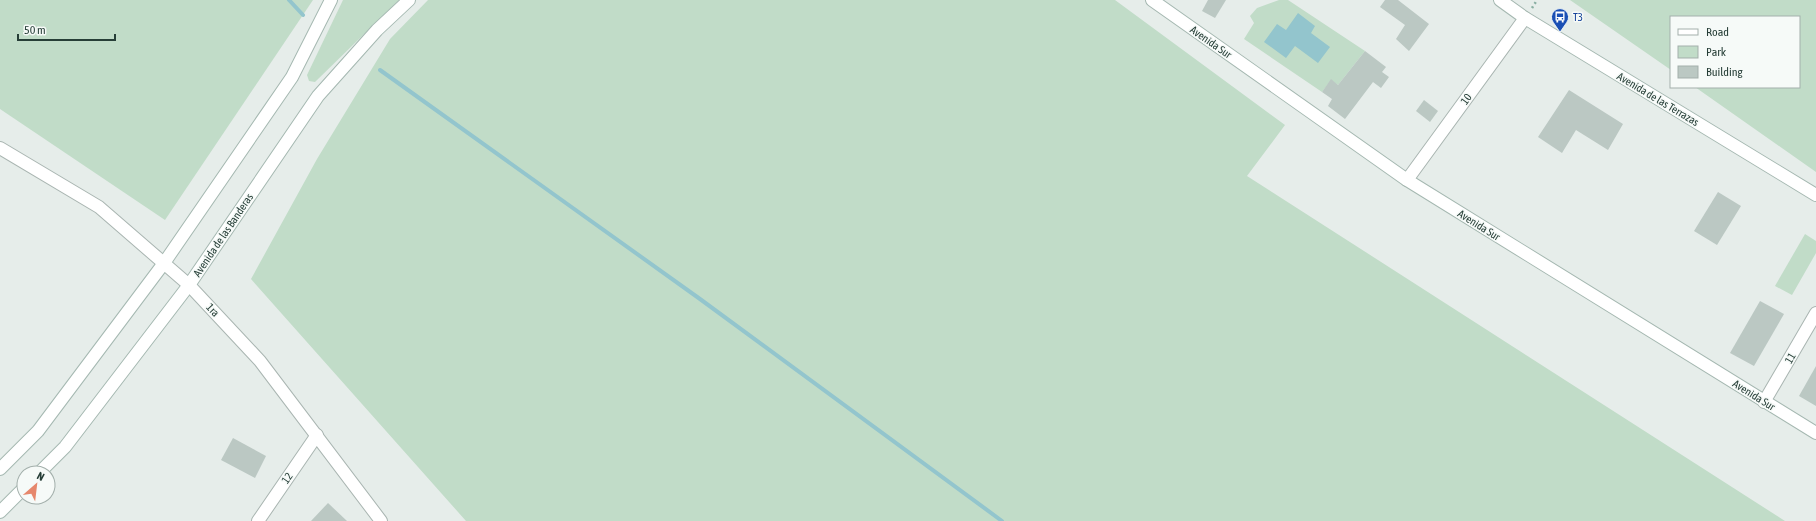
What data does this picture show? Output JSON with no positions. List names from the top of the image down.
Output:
{
  "streets": {
    "street": [
      "Avenida Sur",
      "10",
      "Avenida de las Terrazas",
      "Avenida de las Banderas",
      "1ra",
      "11",
      "12"
    ]
  },
  "crossings": [
    ["Avenida Sur", "10"],
    ["Avenida Sur", "11"],
    ["10", "Avenida de las Terrazas"],
    ["Avenida de las Banderas", "1ra"],
    ["1ra", "12"]
  ],
  "places": {
    "bus stop": ["T3"]
  },
  "legend": ["Road", "Park", "Building"],
  "scale_bar": "50 m",
  "north": "top right"
}
